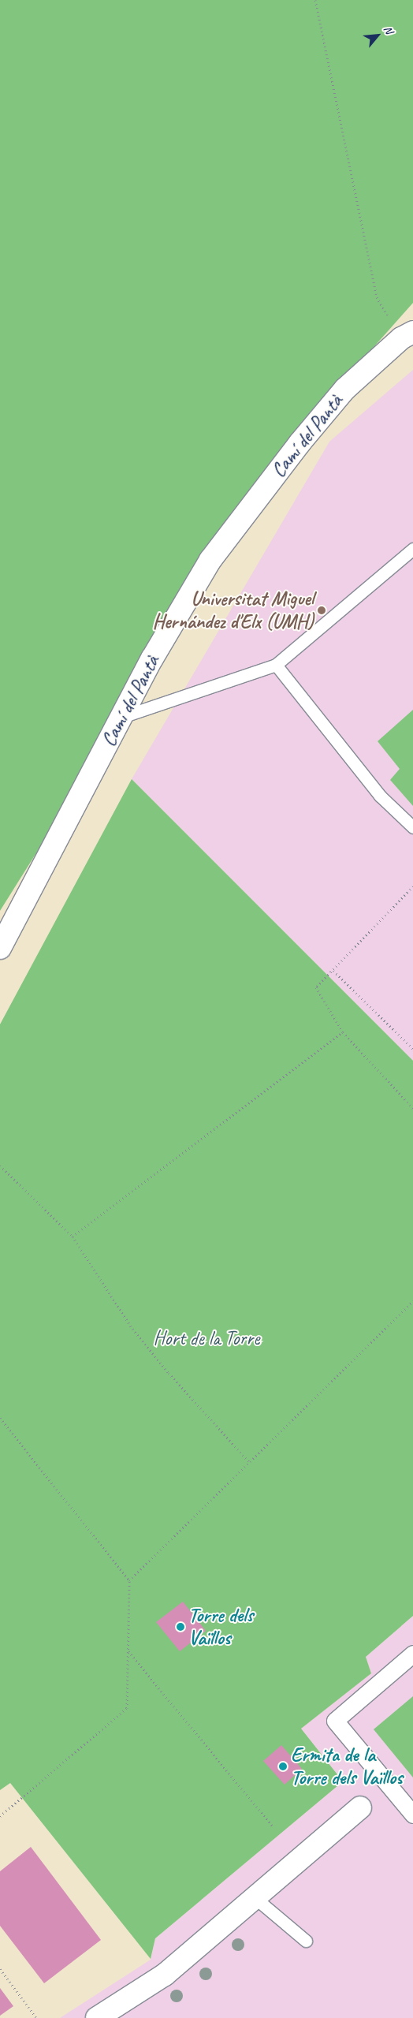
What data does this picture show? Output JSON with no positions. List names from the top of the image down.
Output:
{
  "streets": {
    "street": ["Camí del Pantà"]
  },
  "parks": ["Hort de la Torre"],
  "places": ["Universitat Miguel Hernández d'Elx (UMH)", "Torre dels Vaïllos", "Ermita de la Torre dels Vaïllos"],
  "north": "top right"
}
